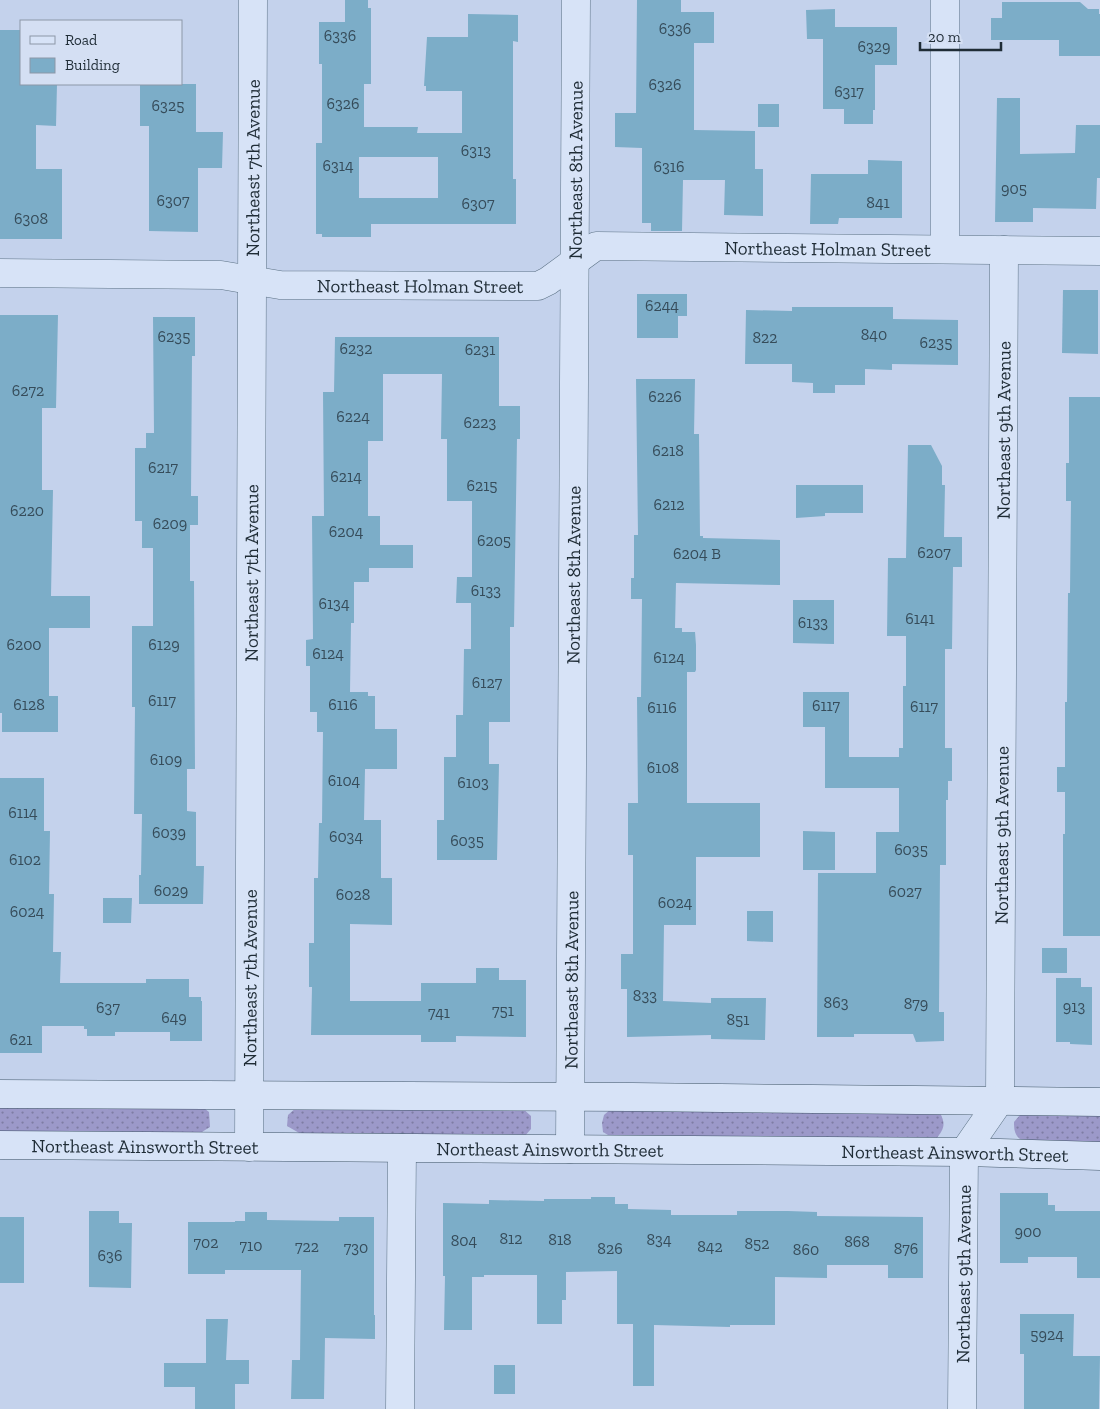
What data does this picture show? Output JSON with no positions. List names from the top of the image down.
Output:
{
  "streets": {
    "street": [
      "Northeast 7th Avenue",
      "Northeast 8th Avenue",
      "Northeast Holman Street",
      "Northeast 9th Avenue",
      "Northeast Ainsworth Street"
    ]
  },
  "crossings": [
    ["Northeast 7th Avenue", "Northeast Holman Street"],
    ["Northeast 7th Avenue", "Northeast Ainsworth Street"],
    ["Northeast 8th Avenue", "Northeast Holman Street"],
    ["Northeast 8th Avenue", "Northeast Ainsworth Street"],
    ["Northeast Holman Street", "Northeast 9th Avenue"],
    ["Northeast 9th Avenue", "Northeast Ainsworth Street"]
  ],
  "house_numbers": [
    "6336",
    "6336",
    "6329",
    "6326",
    "6317",
    "6326",
    "6325",
    "6313",
    "6314",
    "6316",
    "905",
    "6307",
    "841",
    "6307",
    "6308",
    "6244",
    "840",
    "6235",
    "822",
    "6235",
    "6232",
    "6231",
    "6272",
    "6226",
    "6224",
    "6223",
    "6218",
    "6217",
    "6214",
    "6215",
    "6212",
    "6220",
    "6209",
    "6204",
    "6205",
    "6207",
    "6204 B",
    "6133",
    "6134",
    "6141",
    "6133",
    "6200",
    "6129",
    "6124",
    "6124",
    "6127",
    "6117",
    "6128",
    "6116",
    "6117",
    "6117",
    "6116",
    "6109",
    "6108",
    "6104",
    "6103",
    "6114",
    "6039",
    "6034",
    "6035",
    "6035",
    "6102",
    "6029",
    "6027",
    "6028",
    "6024",
    "6024",
    "833",
    "863",
    "879",
    "913",
    "637",
    "751",
    "741",
    "649",
    "851",
    "621",
    "900",
    "812",
    "818",
    "834",
    "804",
    "868",
    "702",
    "852",
    "710",
    "722",
    "842",
    "730",
    "826",
    "876",
    "860",
    "636",
    "5924"
  ],
  "legend": ["Road", "Building"],
  "scale_bar": "20 m"
}
